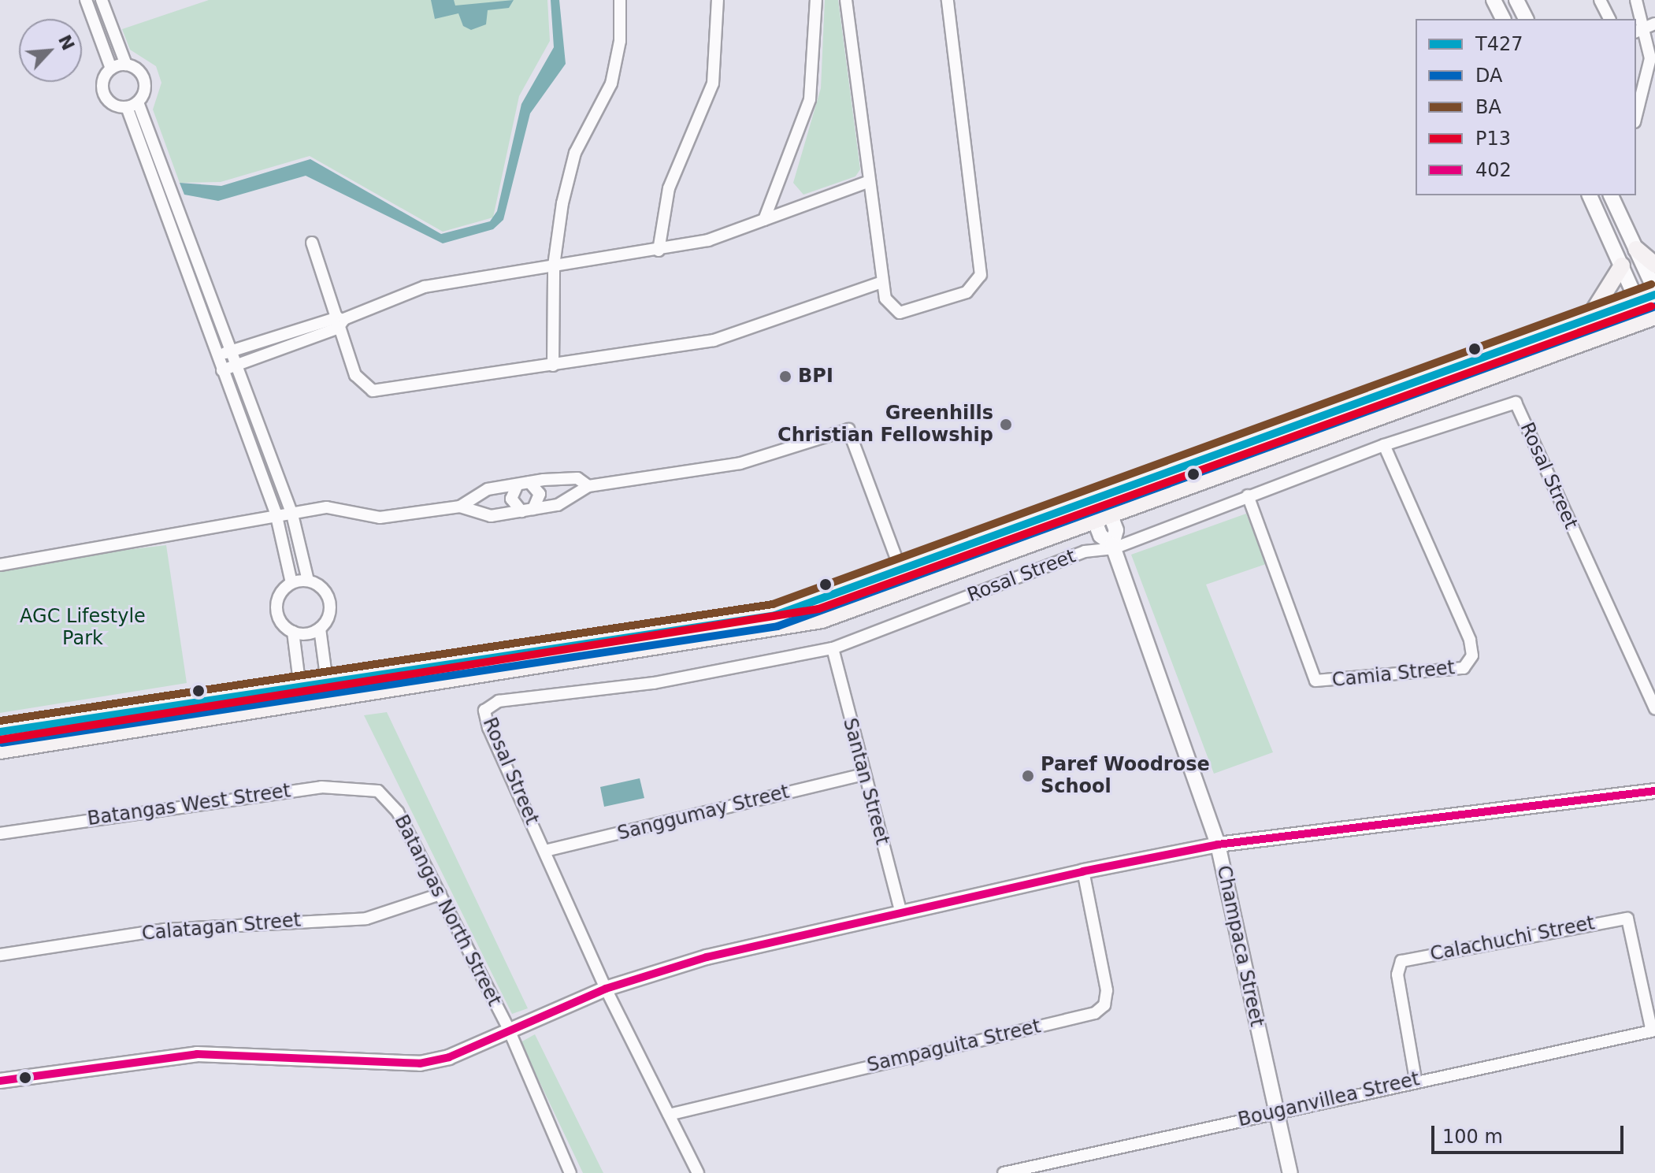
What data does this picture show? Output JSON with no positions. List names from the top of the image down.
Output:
{
  "streets": {
    "street": [
      "Rosal Street",
      "Camia Street",
      "Santan Street",
      "Batangas West Street",
      "Sanggumay Street",
      "Batangas North Street",
      "Calatagan Street",
      "Calachuchi Street",
      "Champaca Street",
      "Sampaguita Street",
      "Bouganvillea Street"
    ]
  },
  "crossings": [
    ["Rosal Street", "Camia Street"],
    ["Rosal Street", "Santan Street"],
    ["Rosal Street", "Sanggumay Street"],
    ["Rosal Street", "Champaca Street"],
    ["Santan Street", "Sanggumay Street"],
    ["Batangas West Street", "Batangas North Street"],
    ["Batangas North Street", "Calatagan Street"],
    ["Calachuchi Street", "Bouganvillea Street"],
    ["Champaca Street", "Bouganvillea Street"]
  ],
  "parks": ["AGC Lifestyle Park"],
  "places": ["BPI", "Greenhills Christian Fellowship", "Paref Woodrose School"],
  "lines": [
    "transit line BA",
    "transit line T427",
    "transit line DA",
    "transit line P13",
    "transit line 402"
  ],
  "legend": [
    "T427",
    "DA",
    "BA",
    "P13",
    "402"
  ],
  "scale_bar": "100 m",
  "north": "top right"
}
